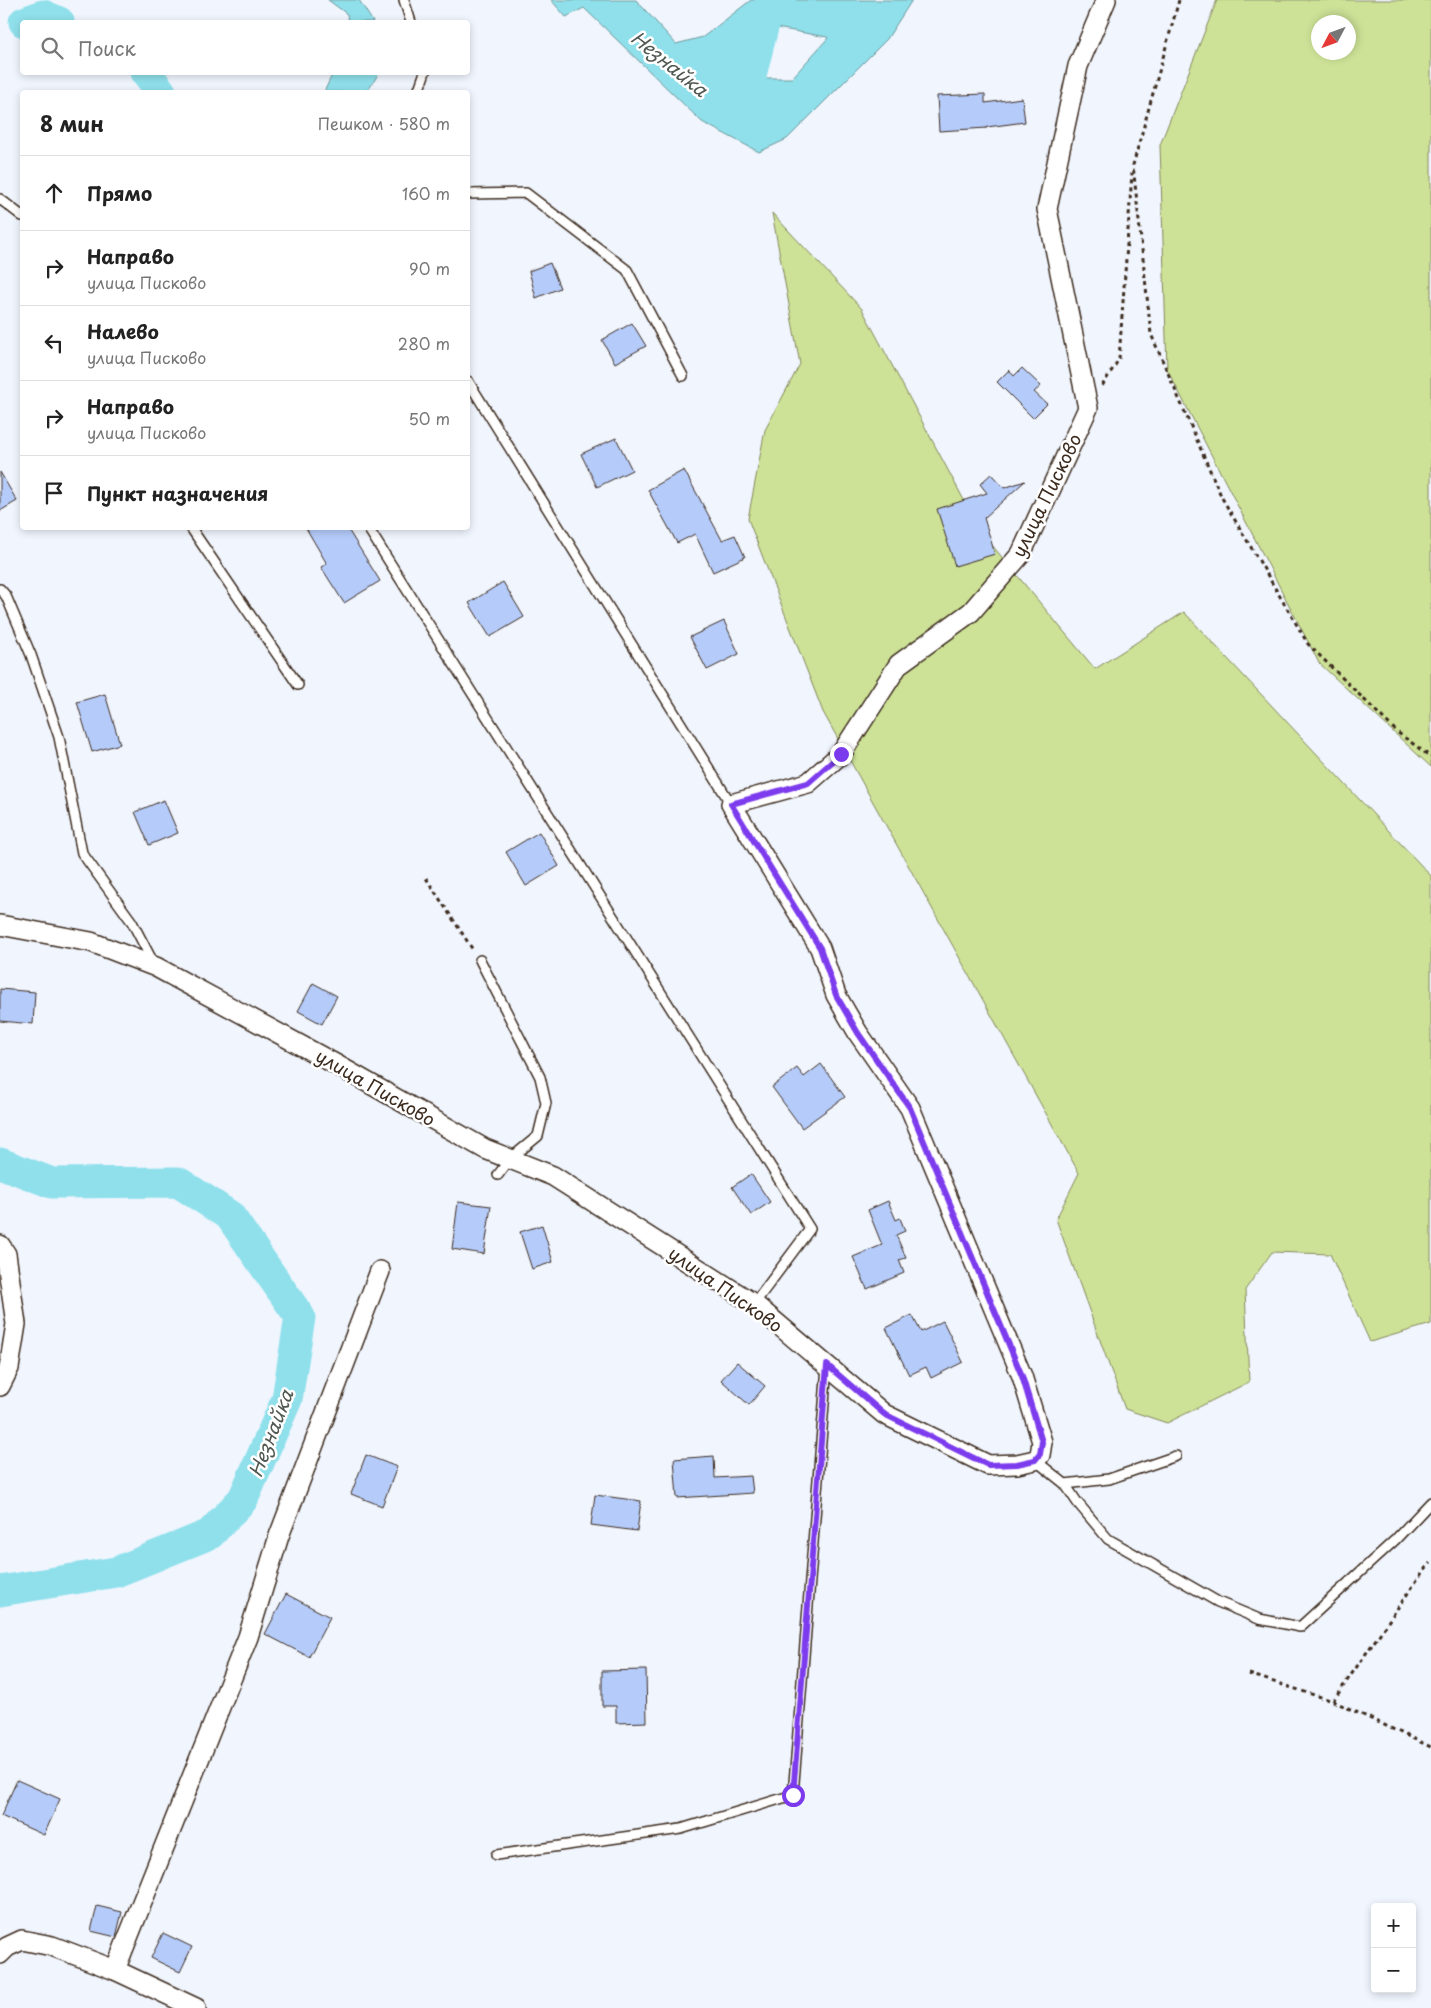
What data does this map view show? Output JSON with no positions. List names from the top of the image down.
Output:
{
  "streets": {
    "street": ["улица Писково"]
  },
  "water": ["Незнайка"],
  "north": "bottom left",
  "page": {
    "search": "Поиск",
    "heading": ["8 мин", "Пешком · 580 m"],
    "list": [
      ["Прямо", "160 m"],
      ["Направо", "улица Писково", "90 m"],
      ["Налево", "улица Писково", "280 m"],
      ["Направо", "улица Писково", "50 m"],
      "Пункт назначения"
    ],
    "map_buttons": ["+", "−"]
  }
}
